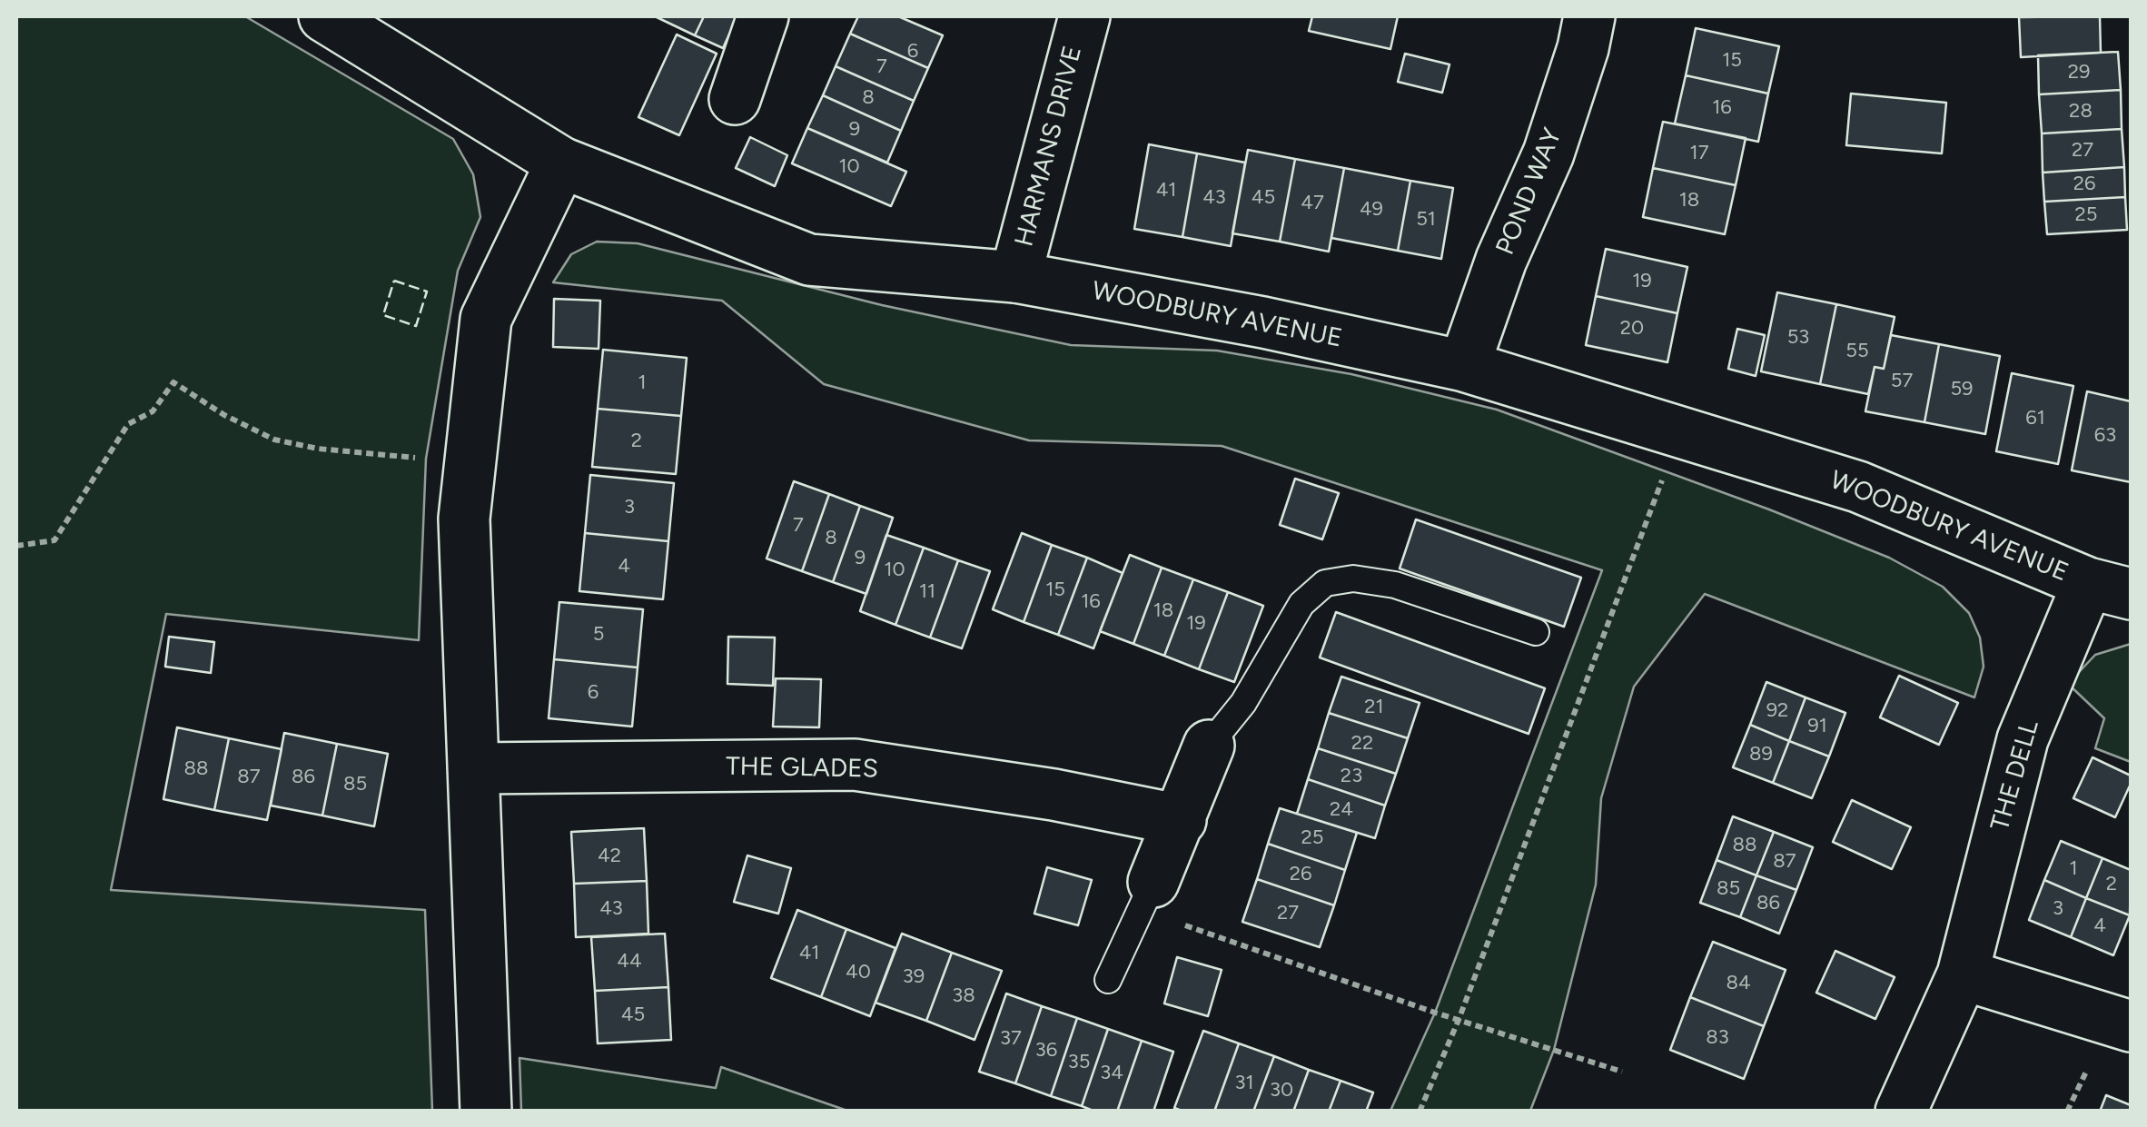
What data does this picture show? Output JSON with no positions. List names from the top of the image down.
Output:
{
  "streets": {
    "street": [
      "HARMANS DRIVE",
      "POND WAY",
      "WOODBURY AVENUE",
      "THE GLADES",
      "THE DELL"
    ]
  },
  "crossings": [
    ["HARMANS DRIVE", "WOODBURY AVENUE"],
    ["POND WAY", "WOODBURY AVENUE"],
    ["WOODBURY AVENUE", "THE DELL"]
  ],
  "house_numbers": [
    "6",
    "15",
    "7",
    "29",
    "8",
    "16",
    "28",
    "9",
    "27",
    "17",
    "10",
    "26",
    "41",
    "43",
    "45",
    "18",
    "47",
    "49",
    "25",
    "51",
    "19",
    "20",
    "53",
    "55",
    "57",
    "1",
    "59",
    "61",
    "63",
    "2",
    "3",
    "7",
    "8",
    "9",
    "4",
    "10",
    "15",
    "11",
    "16",
    "18",
    "19",
    "5",
    "6",
    "21",
    "92",
    "91",
    "22",
    "89",
    "88",
    "23",
    "87",
    "86",
    "85",
    "24",
    "25",
    "88",
    "42",
    "87",
    "1",
    "26",
    "2",
    "85",
    "86",
    "43",
    "3",
    "27",
    "4",
    "41",
    "44",
    "40",
    "39",
    "84",
    "38",
    "45",
    "83",
    "37",
    "36",
    "35",
    "34",
    "31",
    "30"
  ]
}
